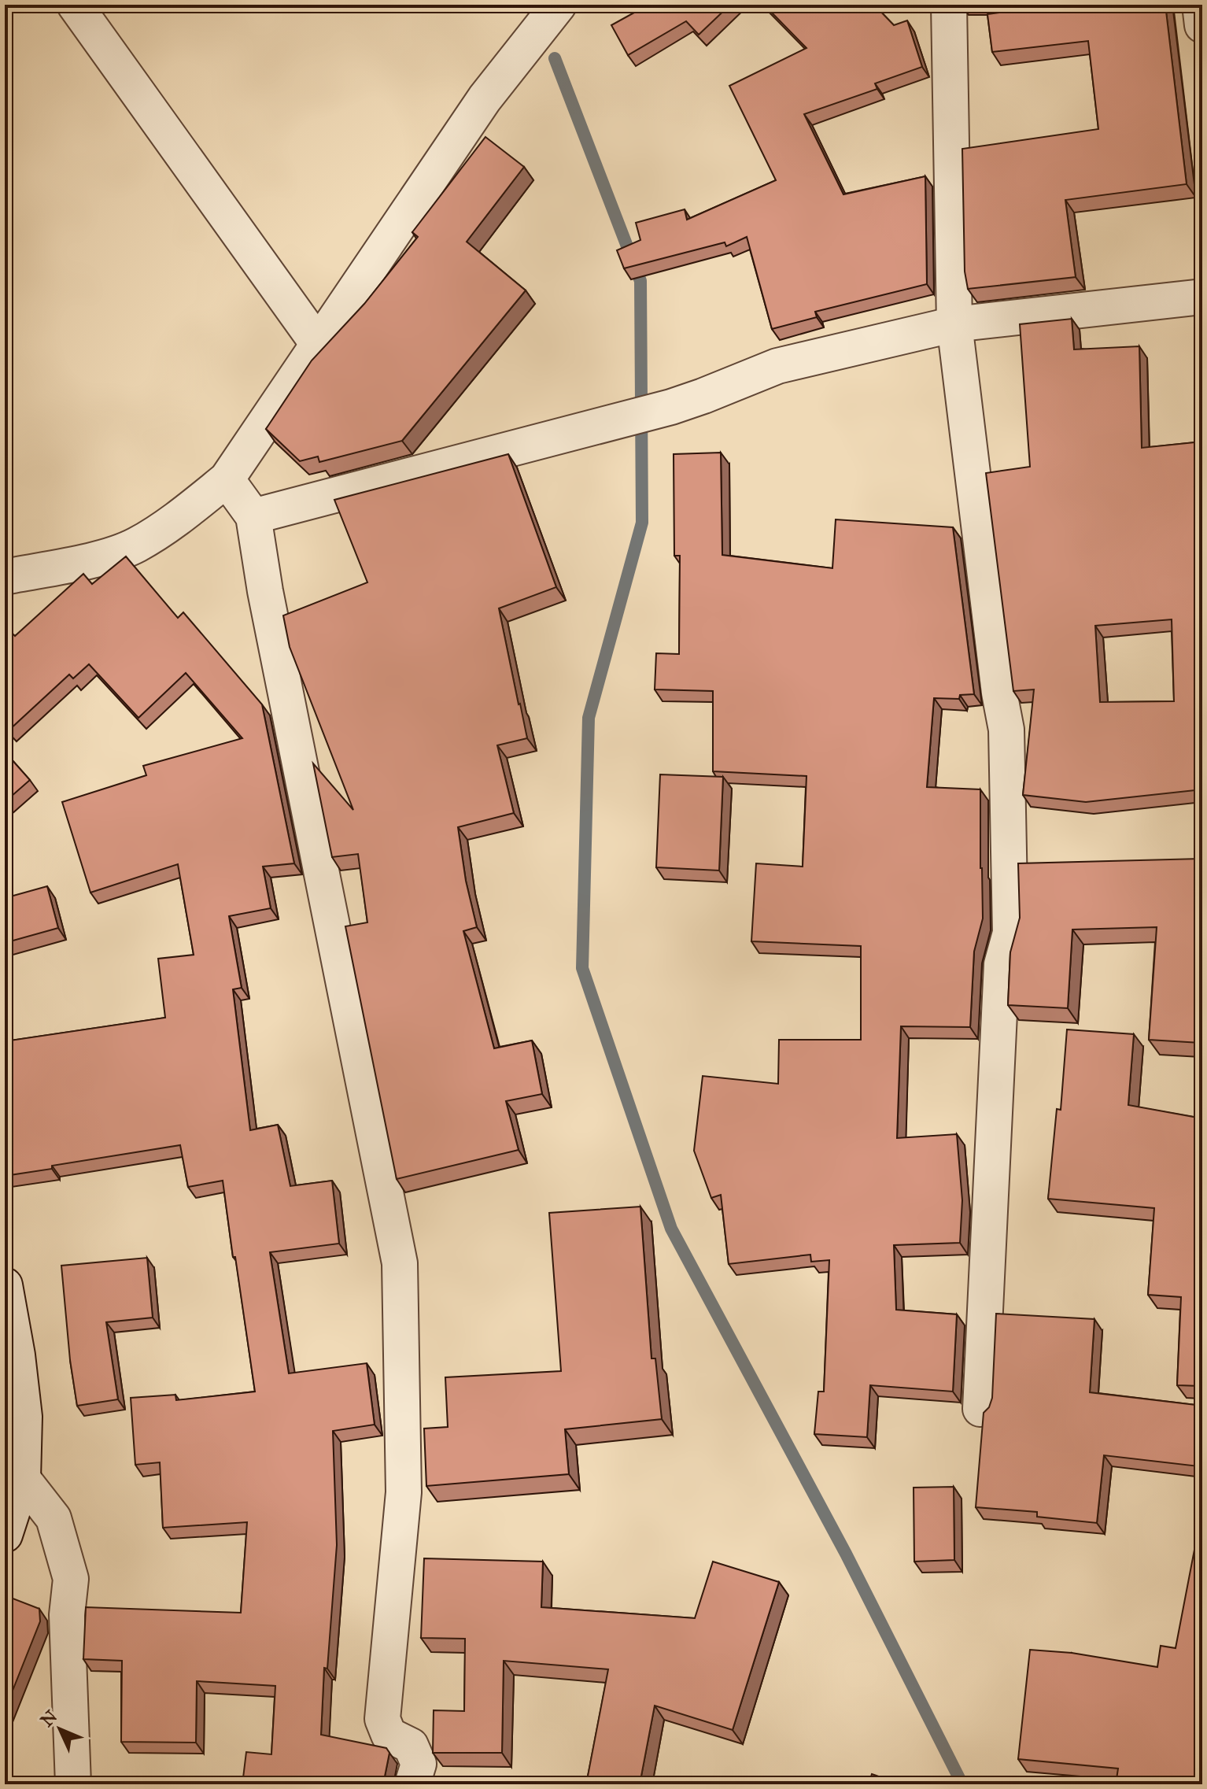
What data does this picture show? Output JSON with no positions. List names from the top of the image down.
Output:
{
  "north": "top left"
}
